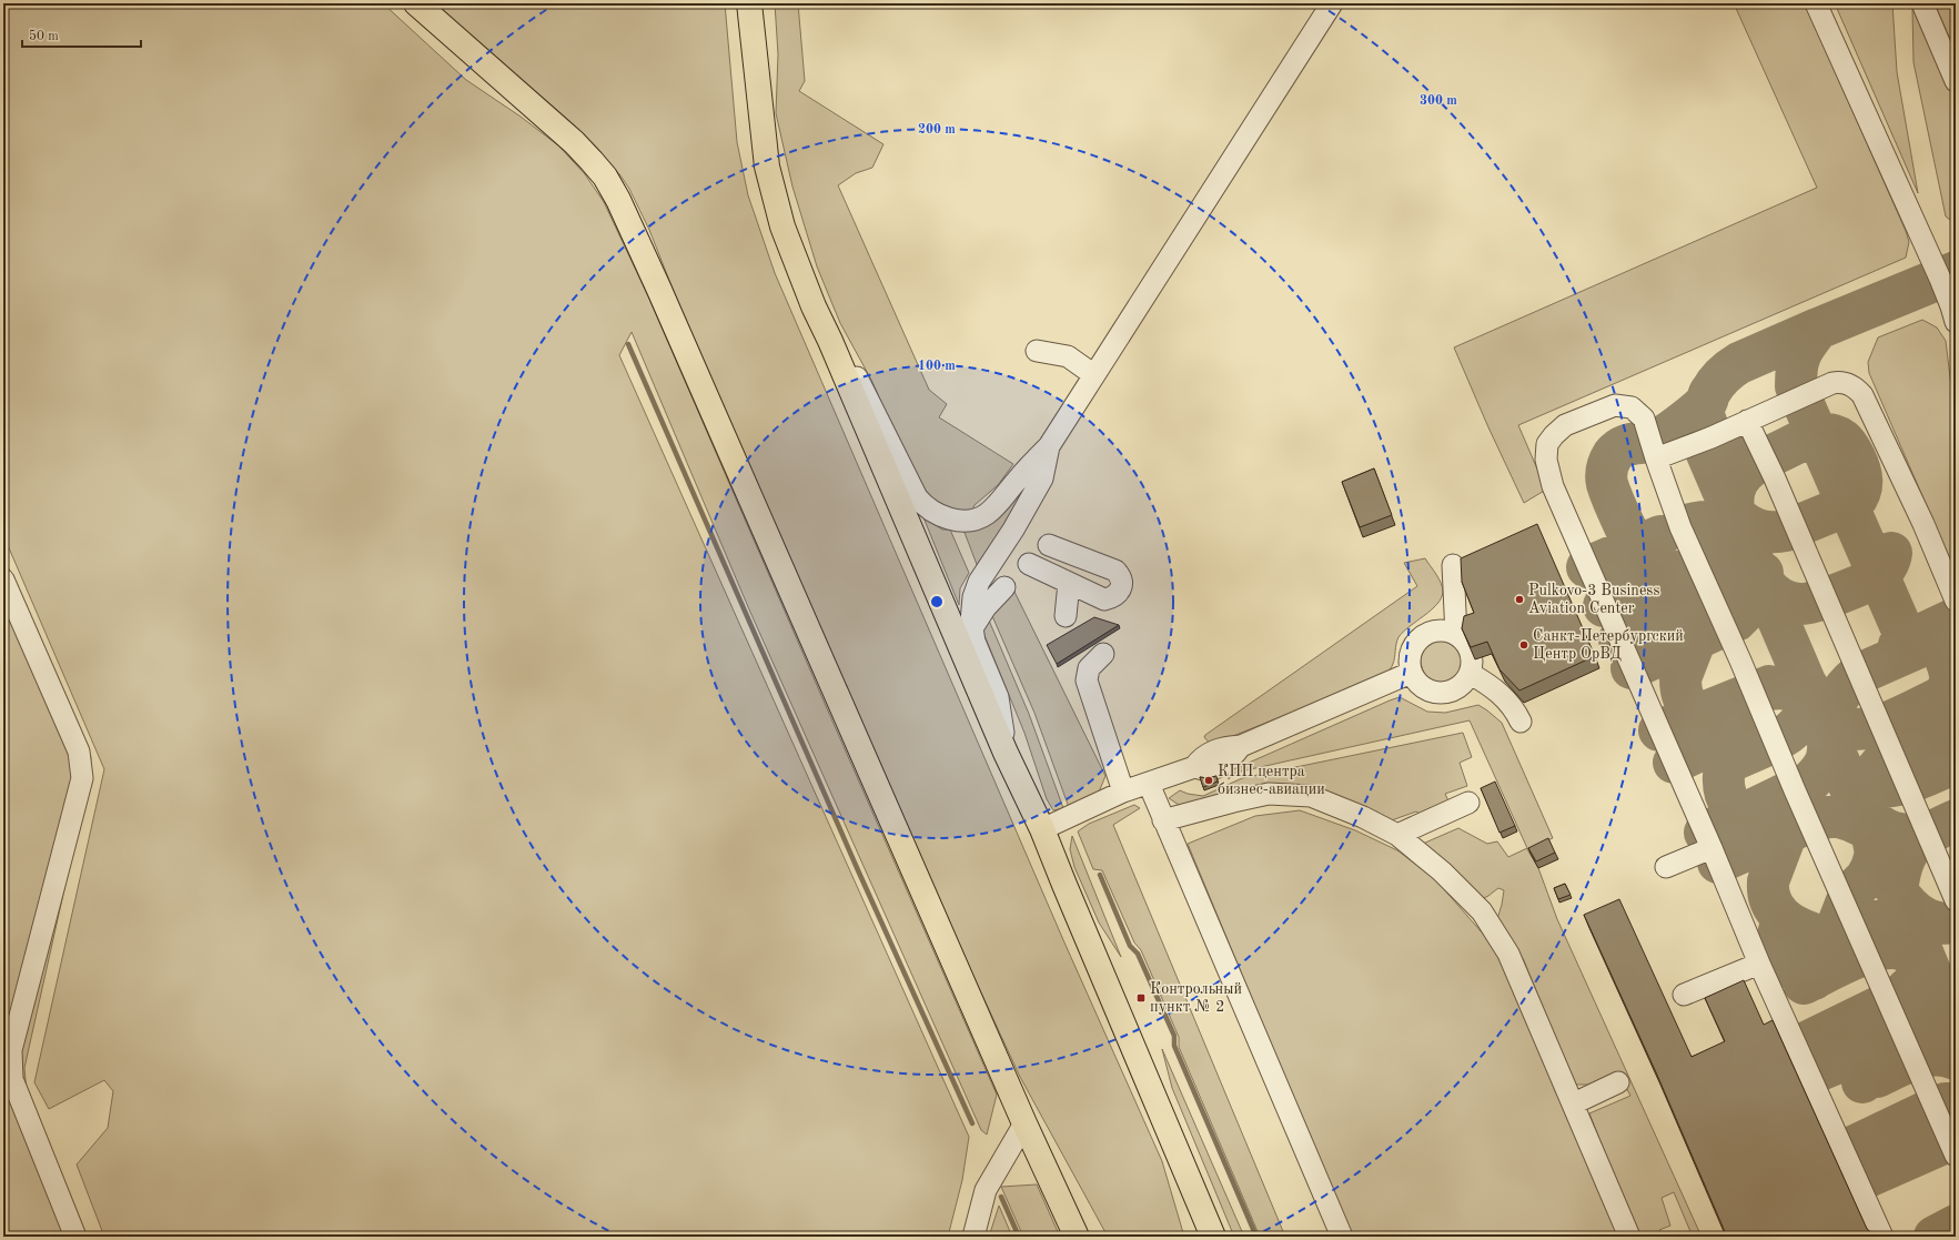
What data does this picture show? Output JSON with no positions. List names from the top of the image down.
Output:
{
  "places": {
    "other": ["Pulkovo-3 Business Aviation Center", "Санкт-Петербургский Центр ОрВД", "КПП центра бизнес-авиации"],
    "transit": ["Контрольный пункт № 2"]
  },
  "scale_bar": "50 m",
  "rings": ["300 m", "200 m", "100 m"]
}
